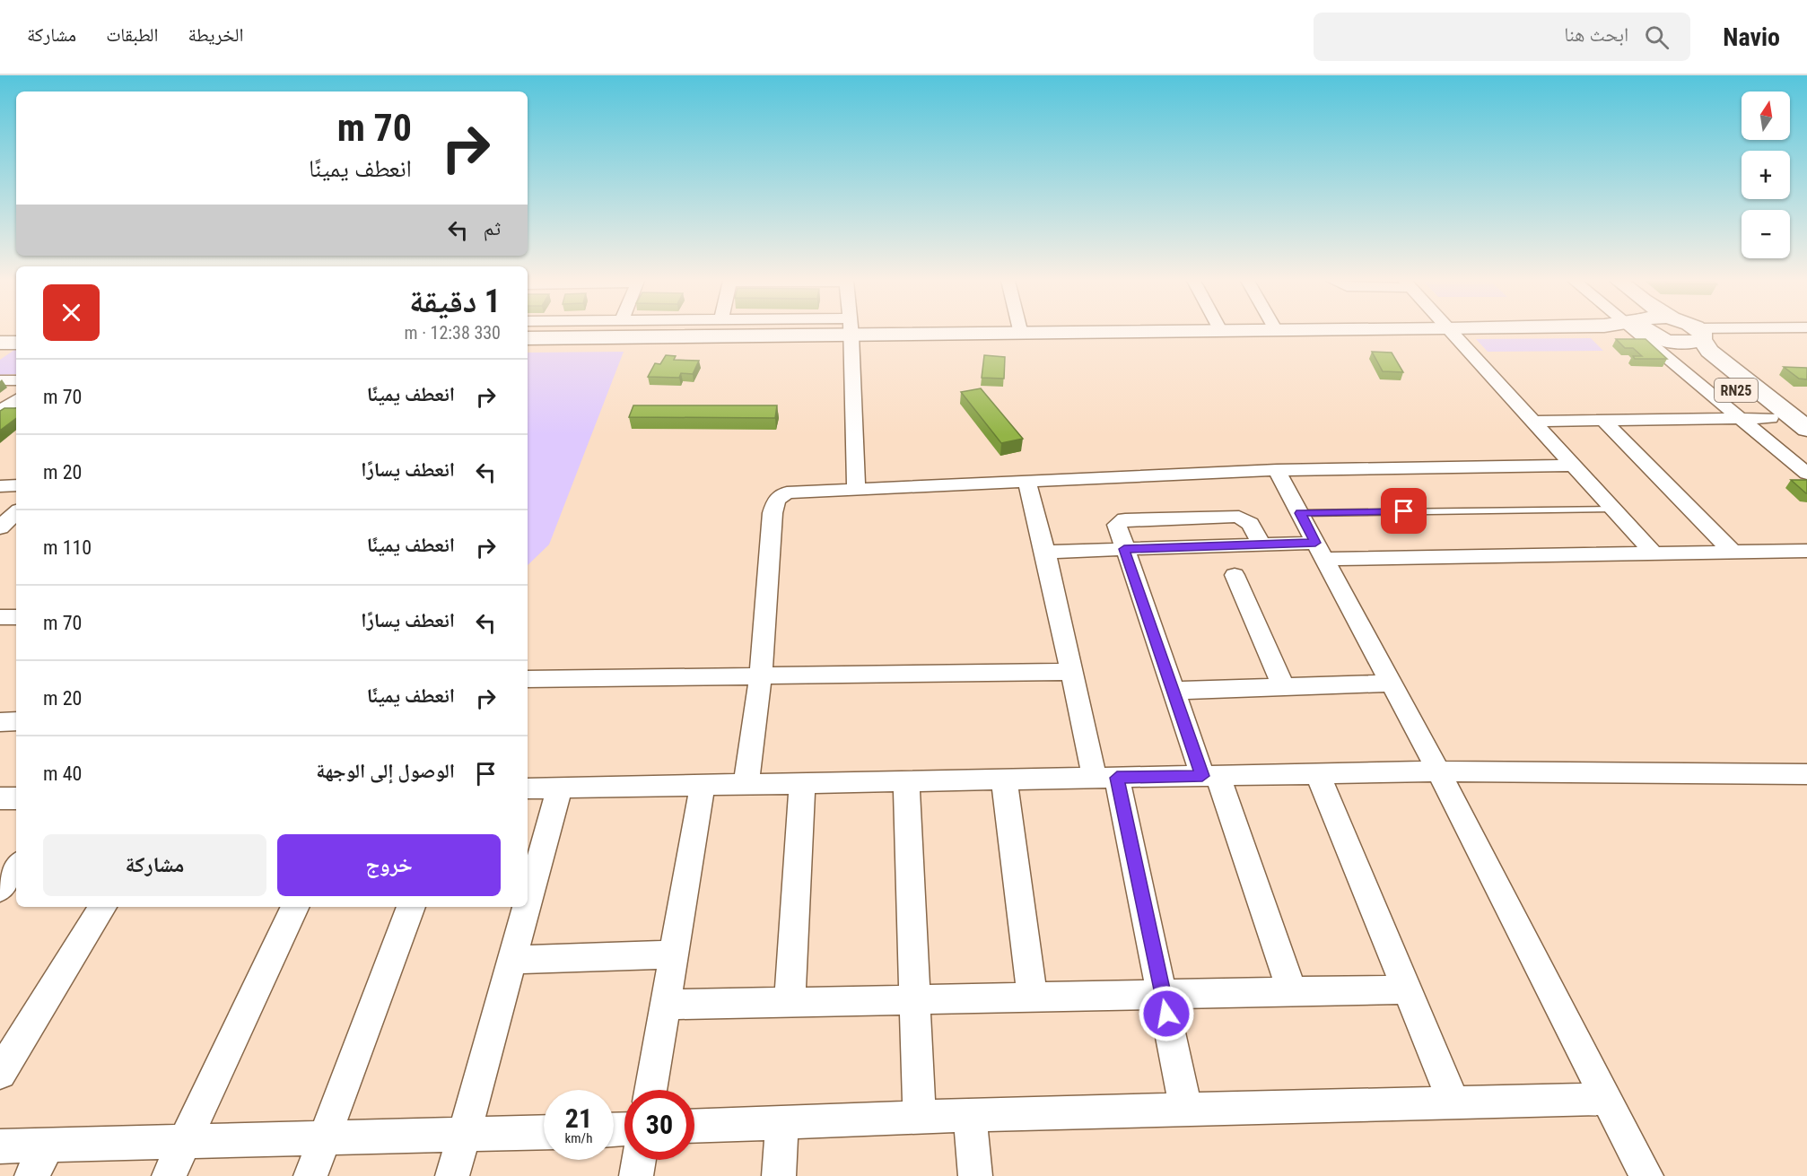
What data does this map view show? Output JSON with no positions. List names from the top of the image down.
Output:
{
  "streets": {
    "main road": ["RN25"]
  },
  "north": "top",
  "page": {
    "header": "Navio",
    "search": "ابحث هنا",
    "nav": ["الخريطة", "الطبقات", "مشاركة"],
    "map_buttons": ["+", "−"],
    "turn": ["70 m", "انعطف يمينًا"],
    "then": "ثم",
    "heading": ["1 دقيقة", "330 m · 12:38"],
    "list": [
      {
        "name": "انعطف يمينًا",
        "value": "70 m"
      },
      {
        "name": "انعطف يسارًا",
        "value": "20 m"
      },
      {
        "name": "انعطف يمينًا",
        "value": "110 m"
      },
      {
        "name": "انعطف يسارًا",
        "value": "70 m"
      },
      {
        "name": "انعطف يمينًا",
        "value": "20 m"
      },
      {
        "name": "الوصول إلى الوجهة",
        "value": "40 m"
      }
    ],
    "buttons": ["خروج", "مشاركة"],
    "speed": "21 km/h",
    "limit": "30"
  }
}
